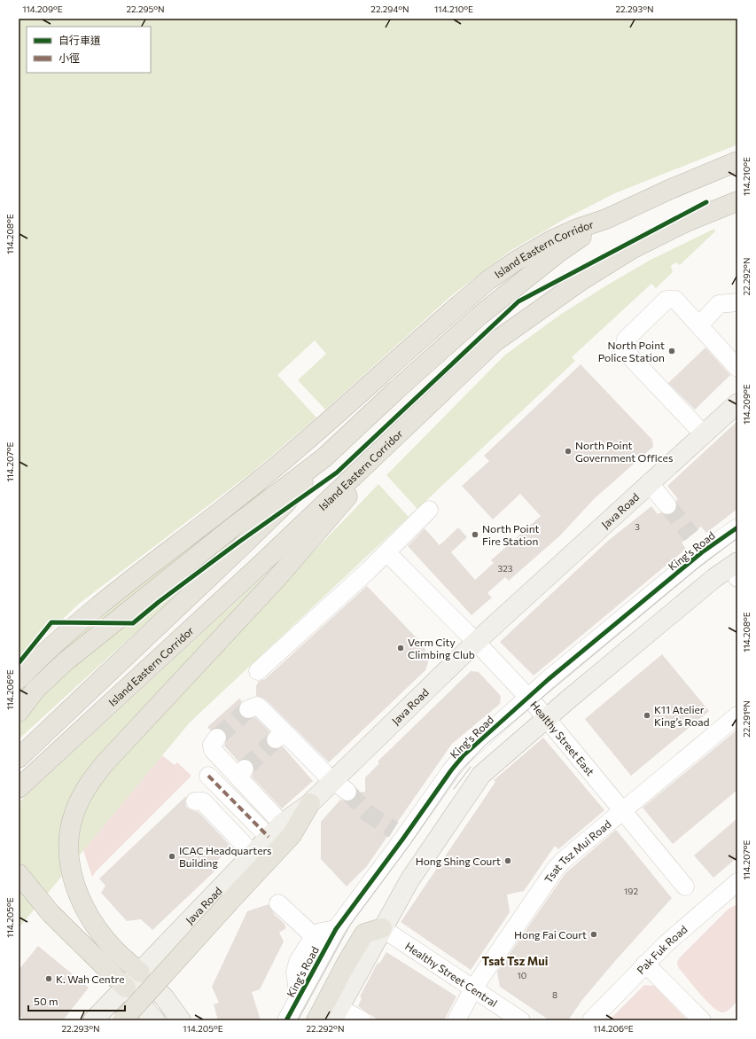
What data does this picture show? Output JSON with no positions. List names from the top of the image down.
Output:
{
  "streets": {
    "highway": ["Island Eastern Corridor"],
    "main road": ["Java Road"],
    "street": [
      "King's Road",
      "Healthy Street East",
      "Tsat Tsz Mui Road",
      "Pak Fuk Road",
      "Healthy Street Central"
    ]
  },
  "crossings": [
    ["Java Road", "Healthy Street East"],
    ["King's Road", "Healthy Street East"],
    ["Healthy Street East", "Tsat Tsz Mui Road"],
    ["Tsat Tsz Mui Road", "Healthy Street Central"]
  ],
  "districts": ["Tsat Tsz Mui"],
  "places": [
    "North Point Police Station",
    "North Point Government Offices",
    "North Point Fire Station",
    "Verm City Climbing Club",
    "K11 Atelier King’s Road",
    "ICAC Headquarters Building",
    "Hong Shing Court",
    "Hong Fai Court",
    "K. Wah Centre"
  ],
  "house_numbers": [
    "3",
    "323",
    "192",
    "10",
    "8"
  ],
  "legend": ["自行車道", "小徑"],
  "scale_bar": "50 m",
  "coordinates": [
    "114.209°E",
    "22.295°N",
    "22.294°N",
    "114.210°E",
    "22.293°N",
    "114.208°E",
    "22.292°N",
    "114.207°E",
    "114.206°E",
    "22.291°N",
    "114.205°E"
  ]
}
